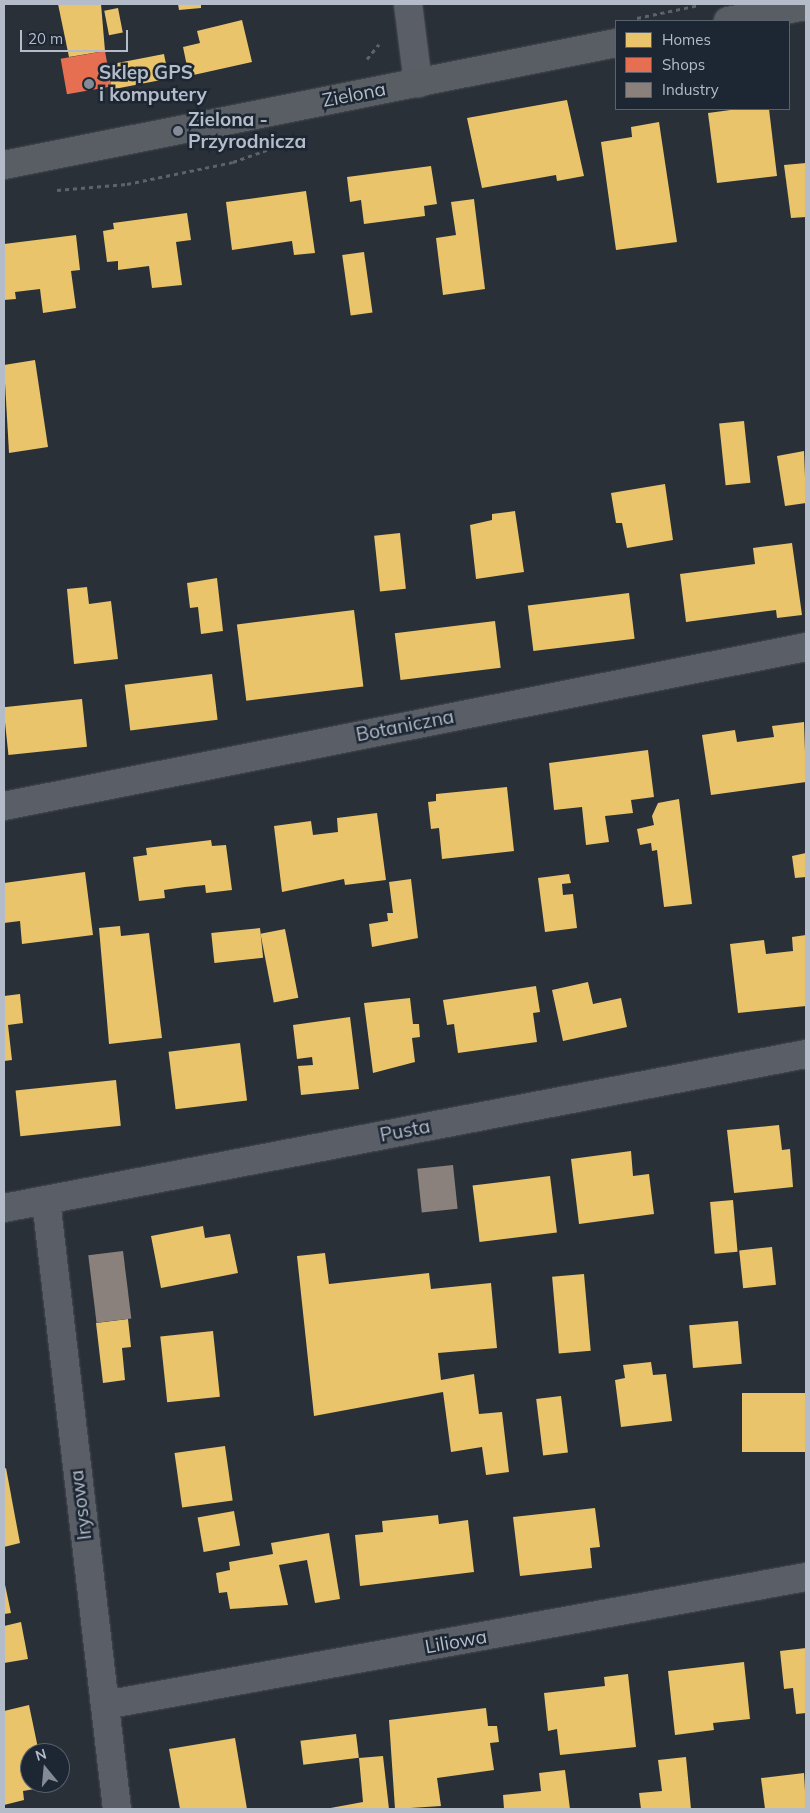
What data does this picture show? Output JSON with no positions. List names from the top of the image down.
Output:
{
  "streets": {
    "street": [
      "Zielona",
      "Botaniczna",
      "Pusta",
      "Irysowa",
      "Liliowa"
    ]
  },
  "crossings": [
    ["Pusta", "Irysowa"],
    ["Irysowa", "Liliowa"]
  ],
  "places": ["Sklep GPS i komputery", "Zielona - Przyrodnicza"],
  "legend": ["Homes", "Shops", "Industry"],
  "scale_bar": "20 m",
  "north": "top"
}
